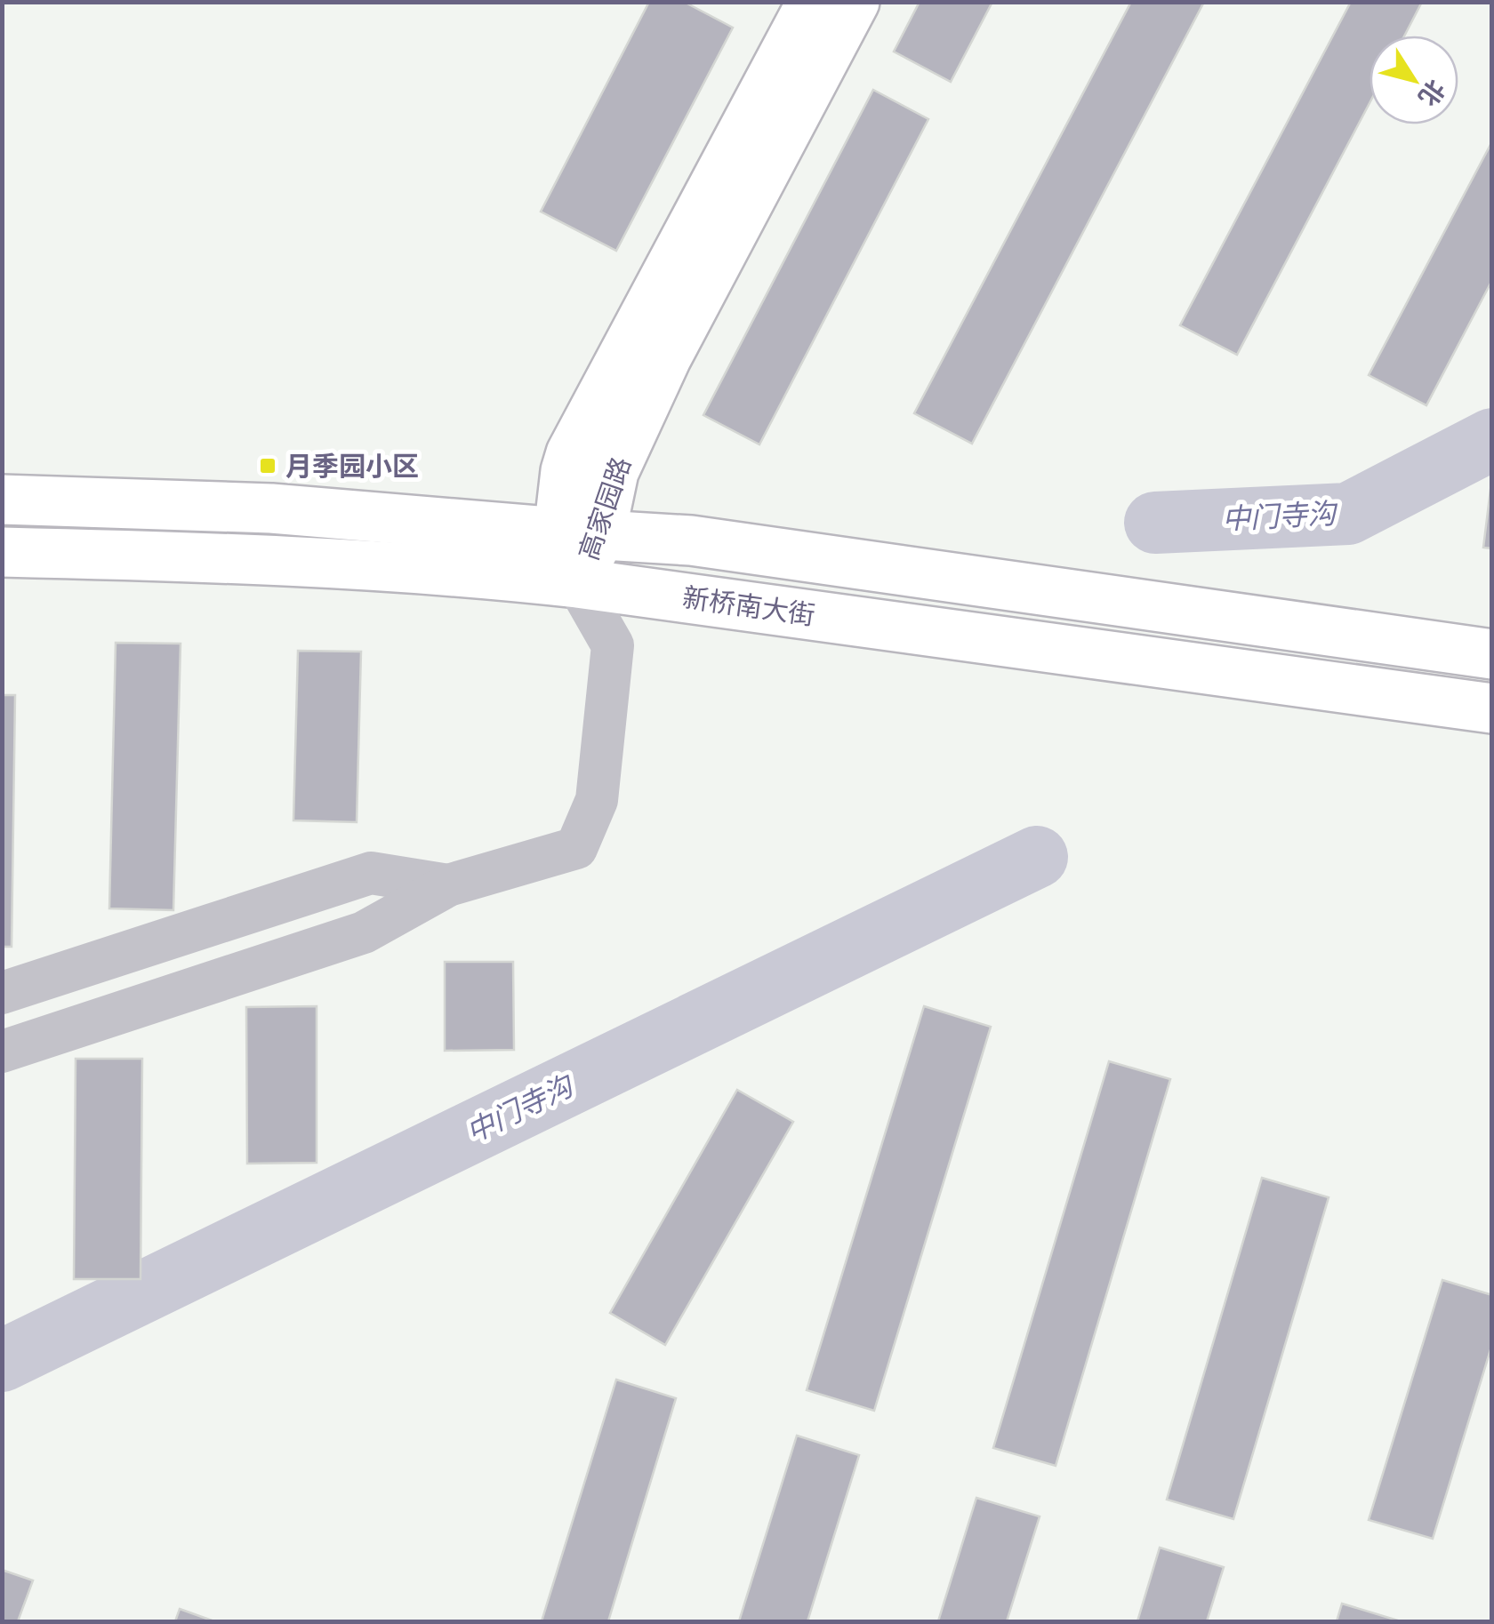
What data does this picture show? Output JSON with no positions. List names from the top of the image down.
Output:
{
  "streets": {
    "main road": ["高家园路", "新桥南大街"]
  },
  "crossings": [
    ["高家园路", "新桥南大街"]
  ],
  "water": ["中门寺沟"],
  "places": {
    "transit": ["月季园小区"]
  },
  "north": "bottom right"
}
